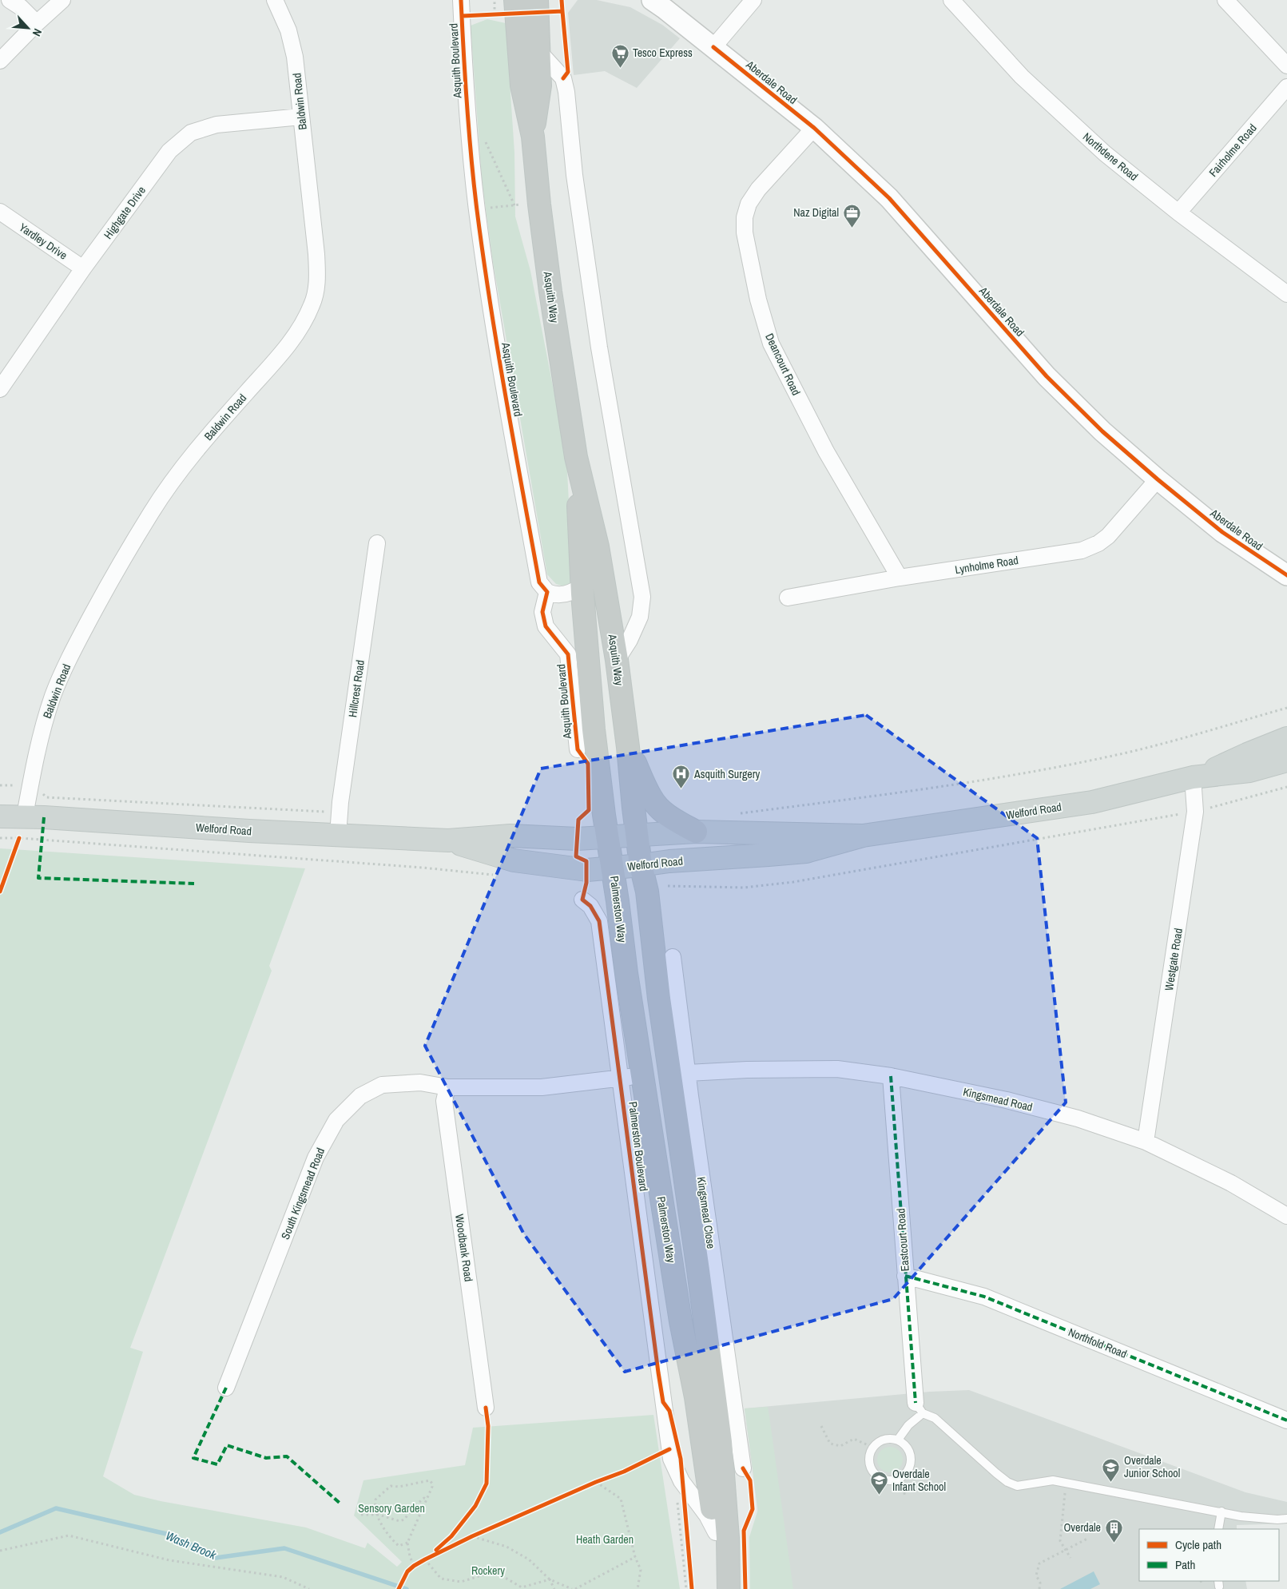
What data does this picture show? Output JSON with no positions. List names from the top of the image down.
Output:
{
  "streets": {
    "highway": ["Asquith Way", "Palmerston Way"],
    "main road": ["Welford Road"],
    "street": [
      "Asquith Boulevard",
      "Aberdale Road",
      "Baldwin Road",
      "Fairholme Road",
      "Northdene Road",
      "Highgate Drive",
      "Yardley Drive",
      "Deancourt Road",
      "Lynholme Road",
      "Hillcrest Road",
      "Westgate Road",
      "Kingsmead Road",
      "Palmerston Boulevard",
      "South Kingsmead Road",
      "Kingsmead Close",
      "Eastcourt Road",
      "Woodbank Road",
      "Northfold Road"
    ]
  },
  "crossings": [
    ["Aberdale Road", "Deancourt Road"],
    ["Aberdale Road", "Lynholme Road"],
    ["Baldwin Road", "Highgate Drive"],
    ["Baldwin Road", "Welford Road"],
    ["Fairholme Road", "Northdene Road"],
    ["Highgate Drive", "Yardley Drive"],
    ["Asquith Way", "Welford Road"],
    ["Asquith Way", "Palmerston Way"],
    ["Deancourt Road", "Lynholme Road"],
    ["Hillcrest Road", "Welford Road"],
    ["Welford Road", "Palmerston Way"],
    ["Welford Road", "Westgate Road"],
    ["Palmerston Way", "Palmerston Boulevard"],
    ["Palmerston Way", "South Kingsmead Road"],
    ["Westgate Road", "Kingsmead Road"],
    ["Kingsmead Road", "Kingsmead Close"],
    ["Kingsmead Road", "Eastcourt Road"],
    ["Palmerston Boulevard", "South Kingsmead Road"],
    ["South Kingsmead Road", "Woodbank Road"],
    ["Eastcourt Road", "Northfold Road"]
  ],
  "water": ["Wash Brook"],
  "parks": ["Sensory Garden", "Heath Garden", "Rockery"],
  "places": {
    "supermarket": ["Tesco Express"],
    "office": ["Naz Digital"],
    "hospital": ["Asquith Surgery"],
    "school or university": ["Overdale Junior School", "Overdale Infant School"],
    "building": ["Overdale"]
  },
  "legend": ["Cycle path", "Path"],
  "north": "bottom right"
}
